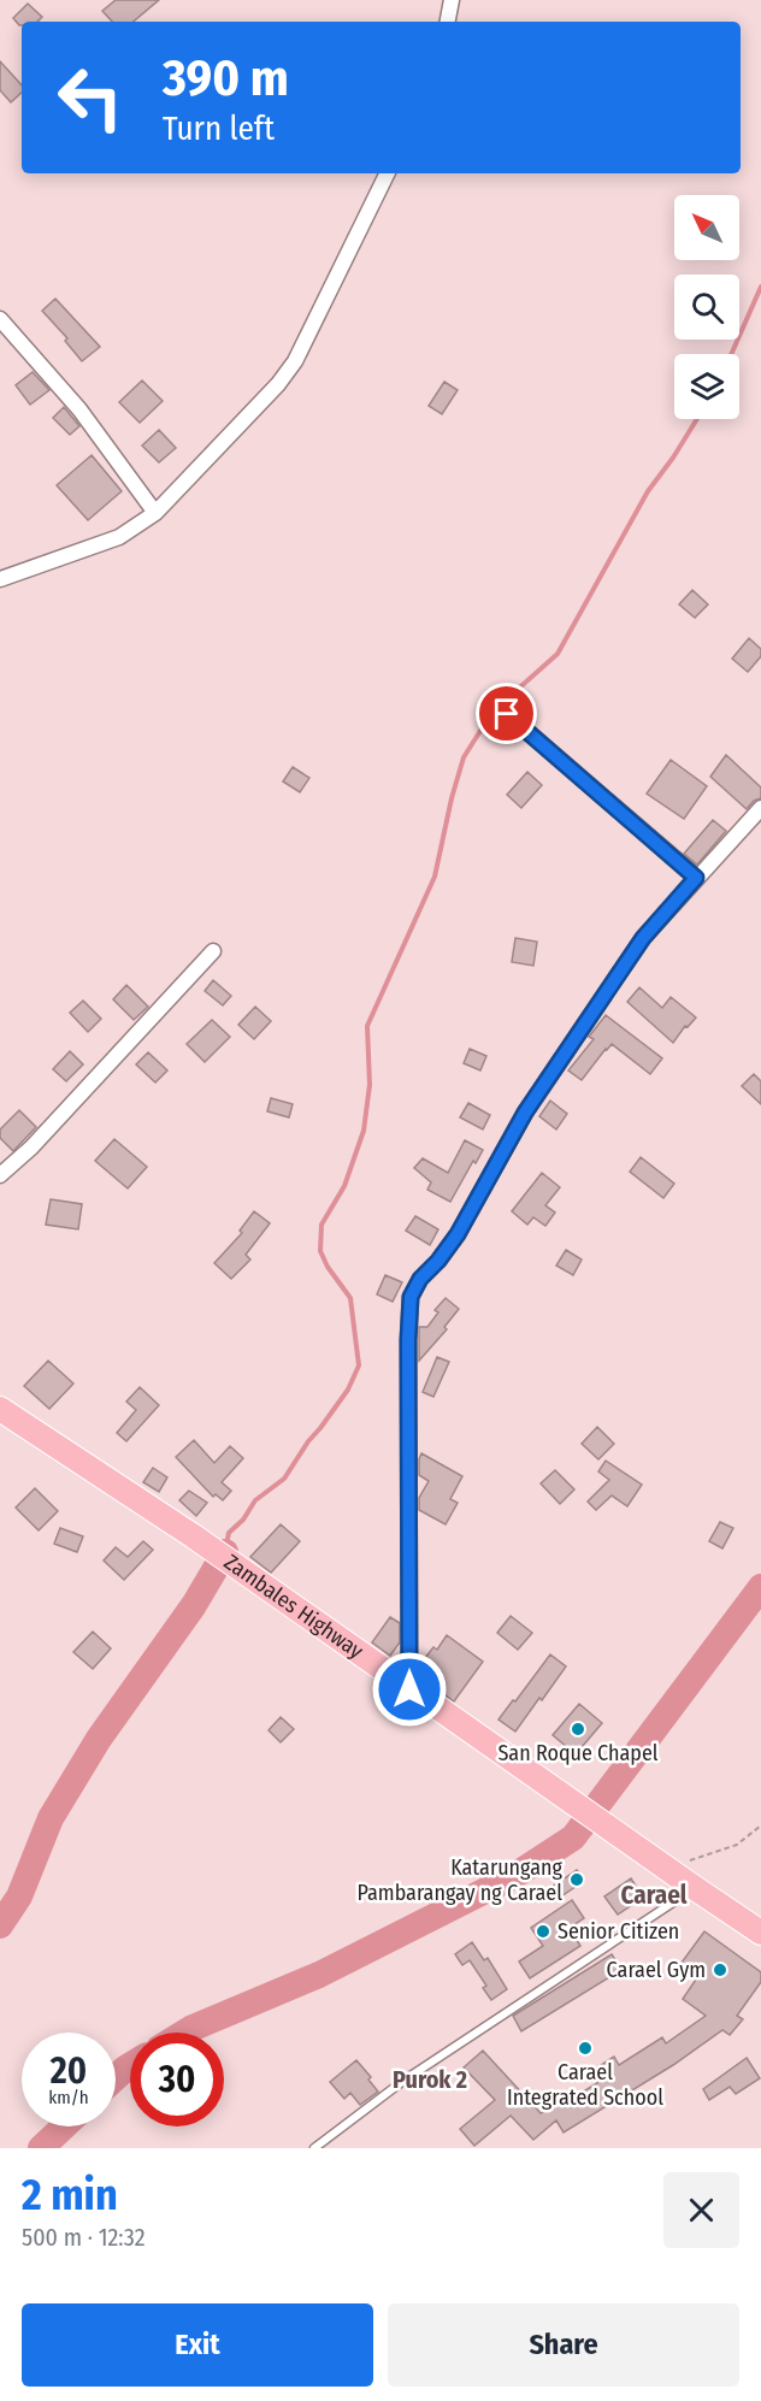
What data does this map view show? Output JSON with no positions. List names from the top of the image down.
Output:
{
  "streets": {
    "main road": ["Zambales Highway"]
  },
  "districts": ["Carael", "Purok 2"],
  "places": [
    "San Roque Chapel",
    "Katarungang Pambarangay ng Carael",
    "Senior Citizen",
    "Carael Gym",
    "Carael Integrated School"
  ],
  "north": "top left",
  "page": {
    "turn": ["390 m", "Turn left"],
    "speed": "20 km/h",
    "limit": "30",
    "heading": ["2 min", "500 m · 12:32"],
    "buttons": ["Exit", "Share"]
  }
}
